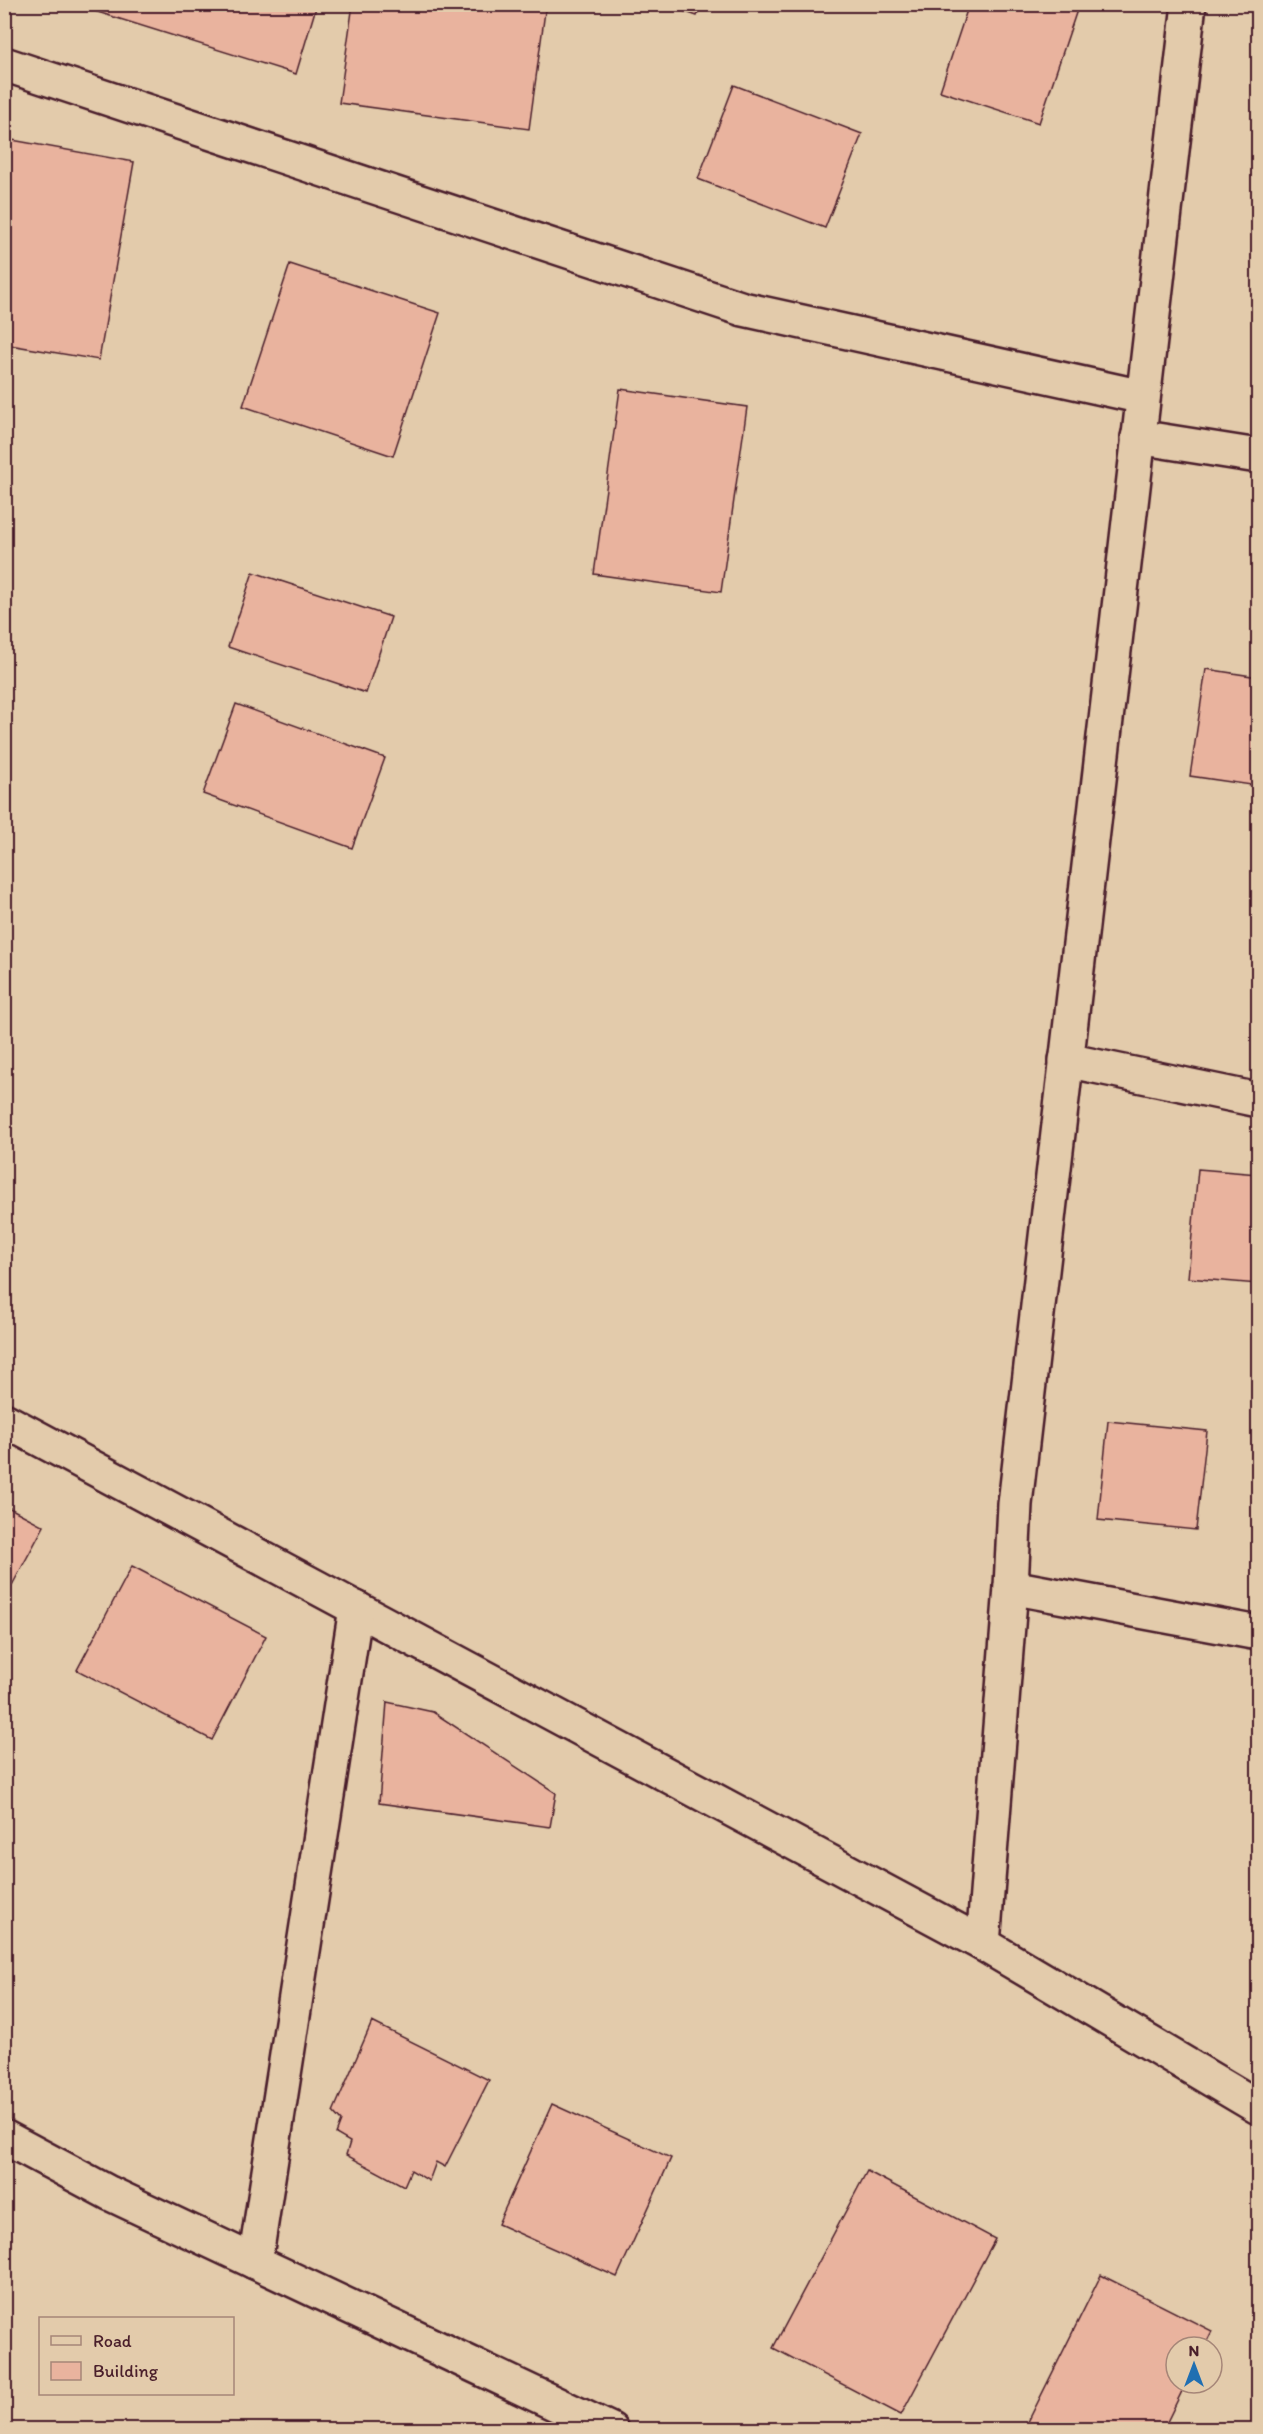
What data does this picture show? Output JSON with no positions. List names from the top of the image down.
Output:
{
  "legend": ["Road", "Building"],
  "north": "top"
}
